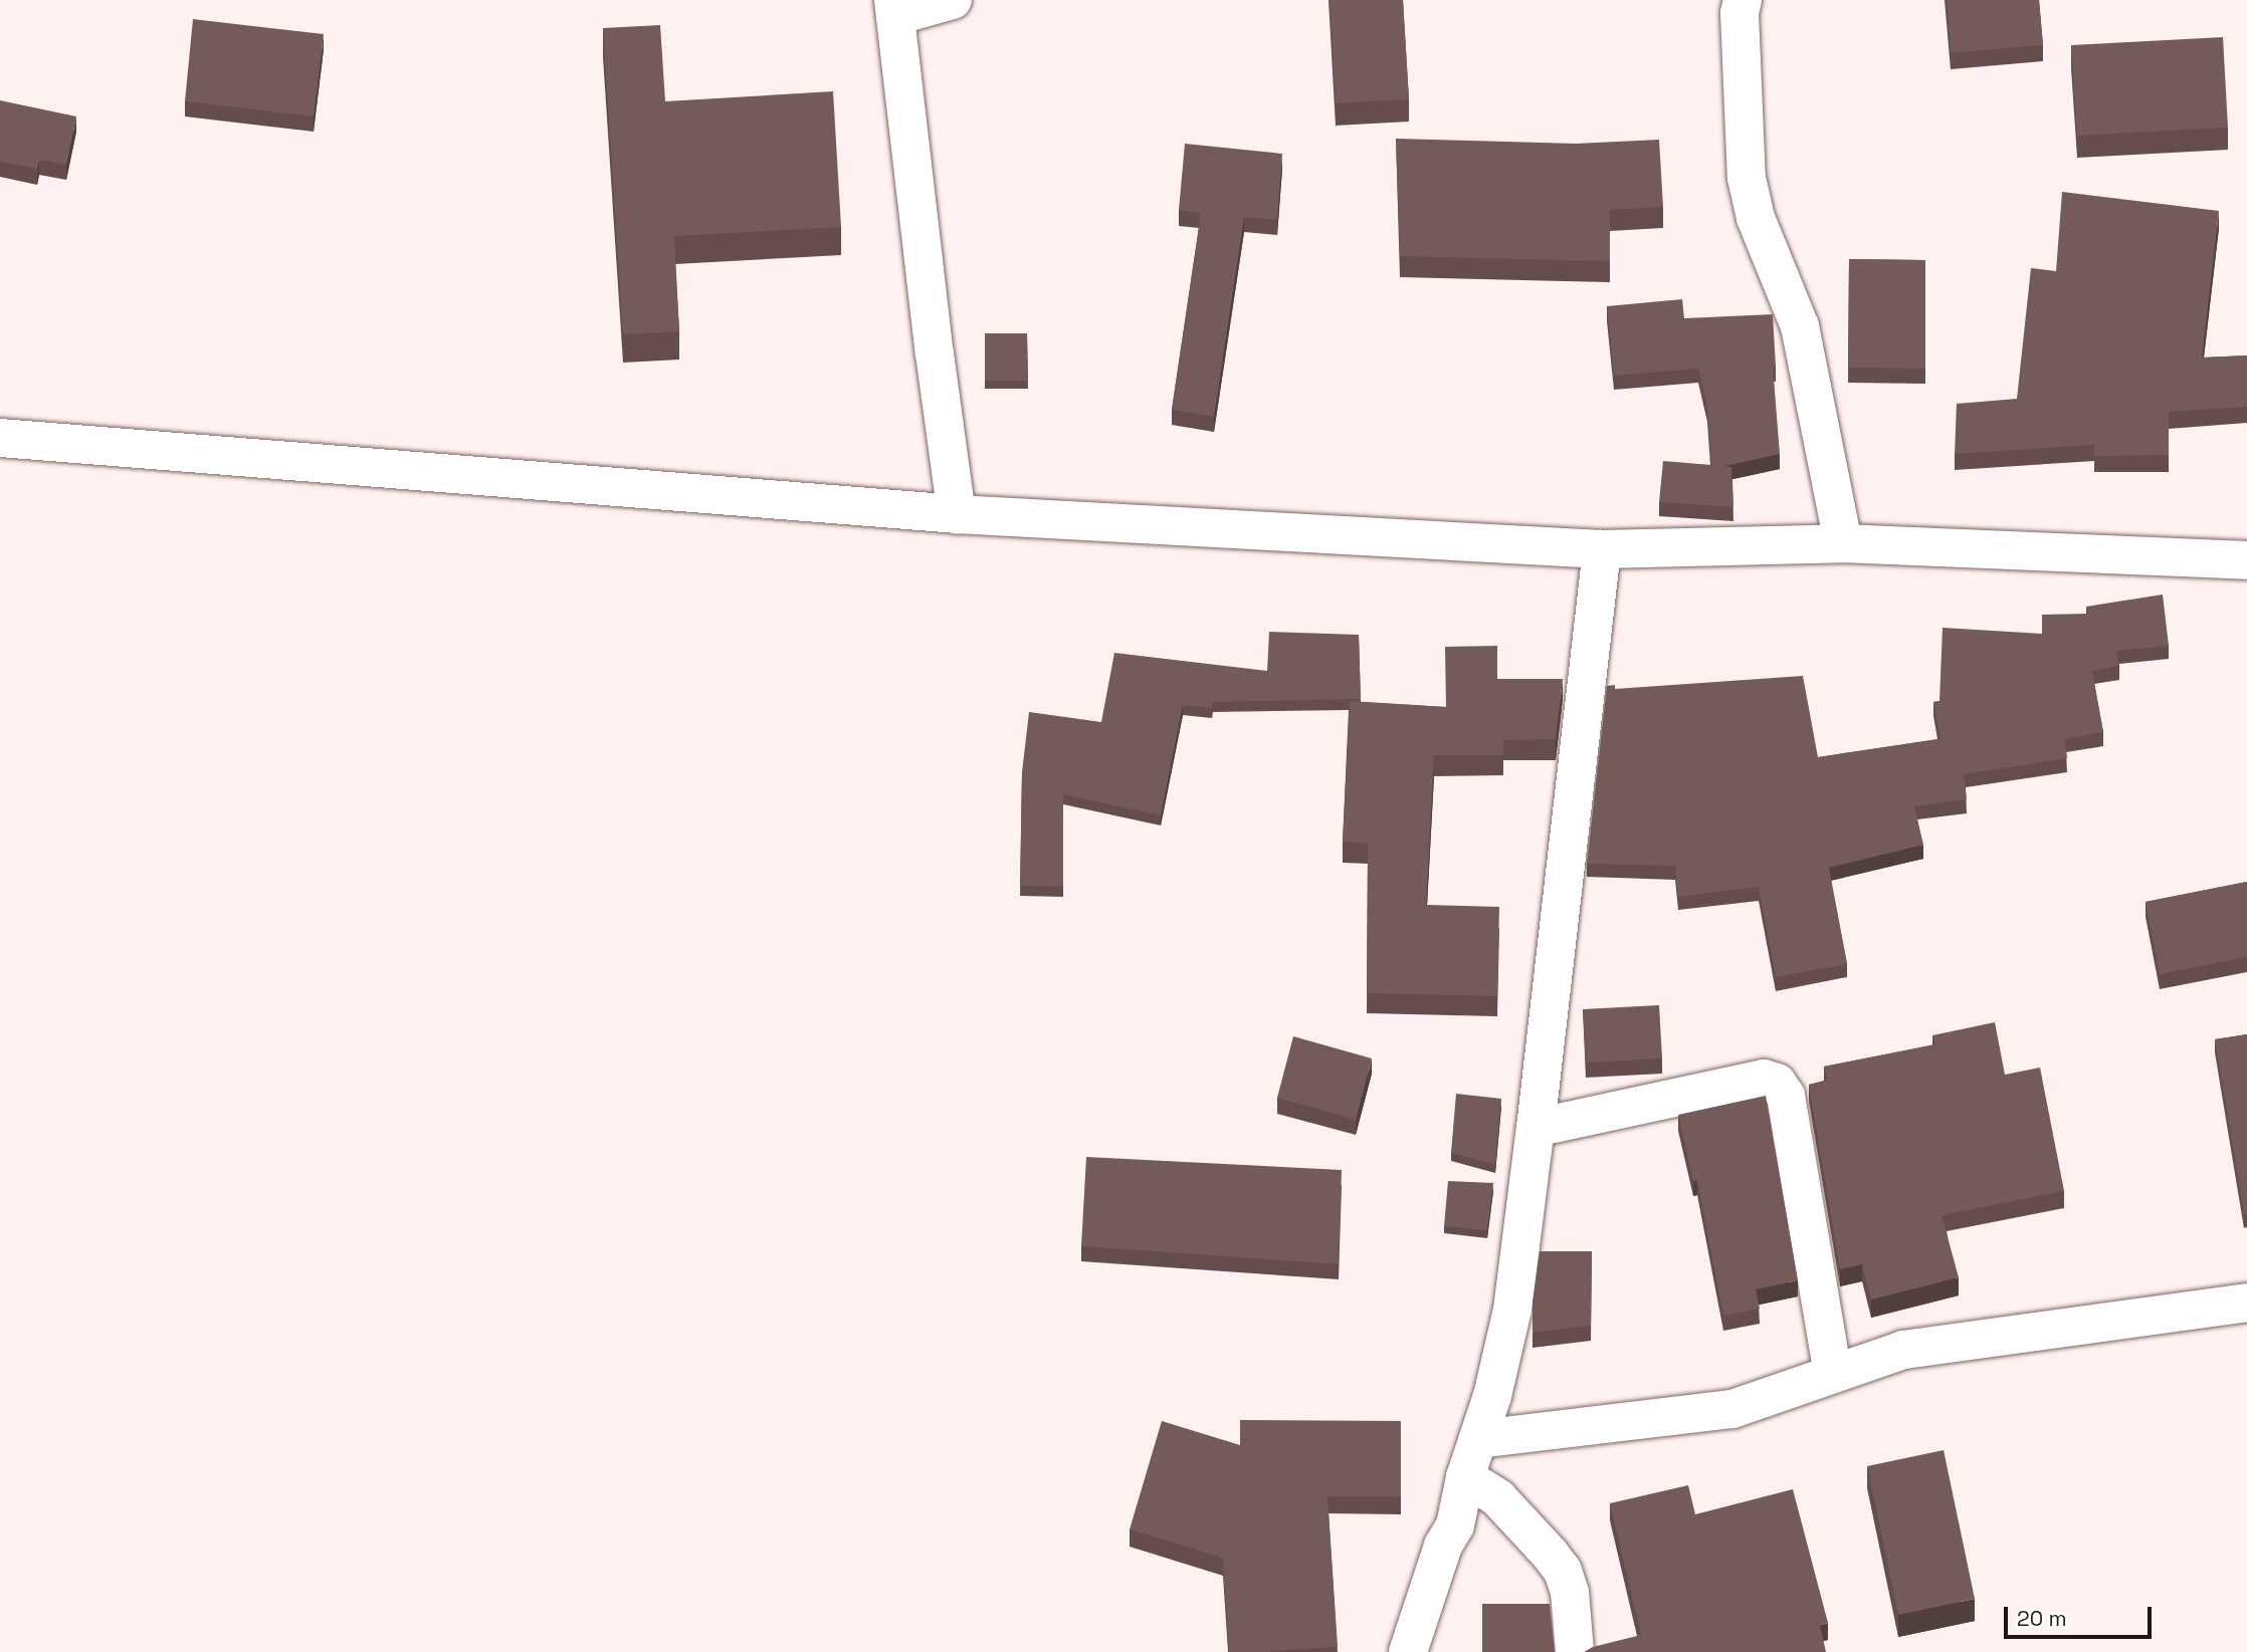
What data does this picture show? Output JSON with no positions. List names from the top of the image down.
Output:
{
  "scale_bar": "20 m"
}
